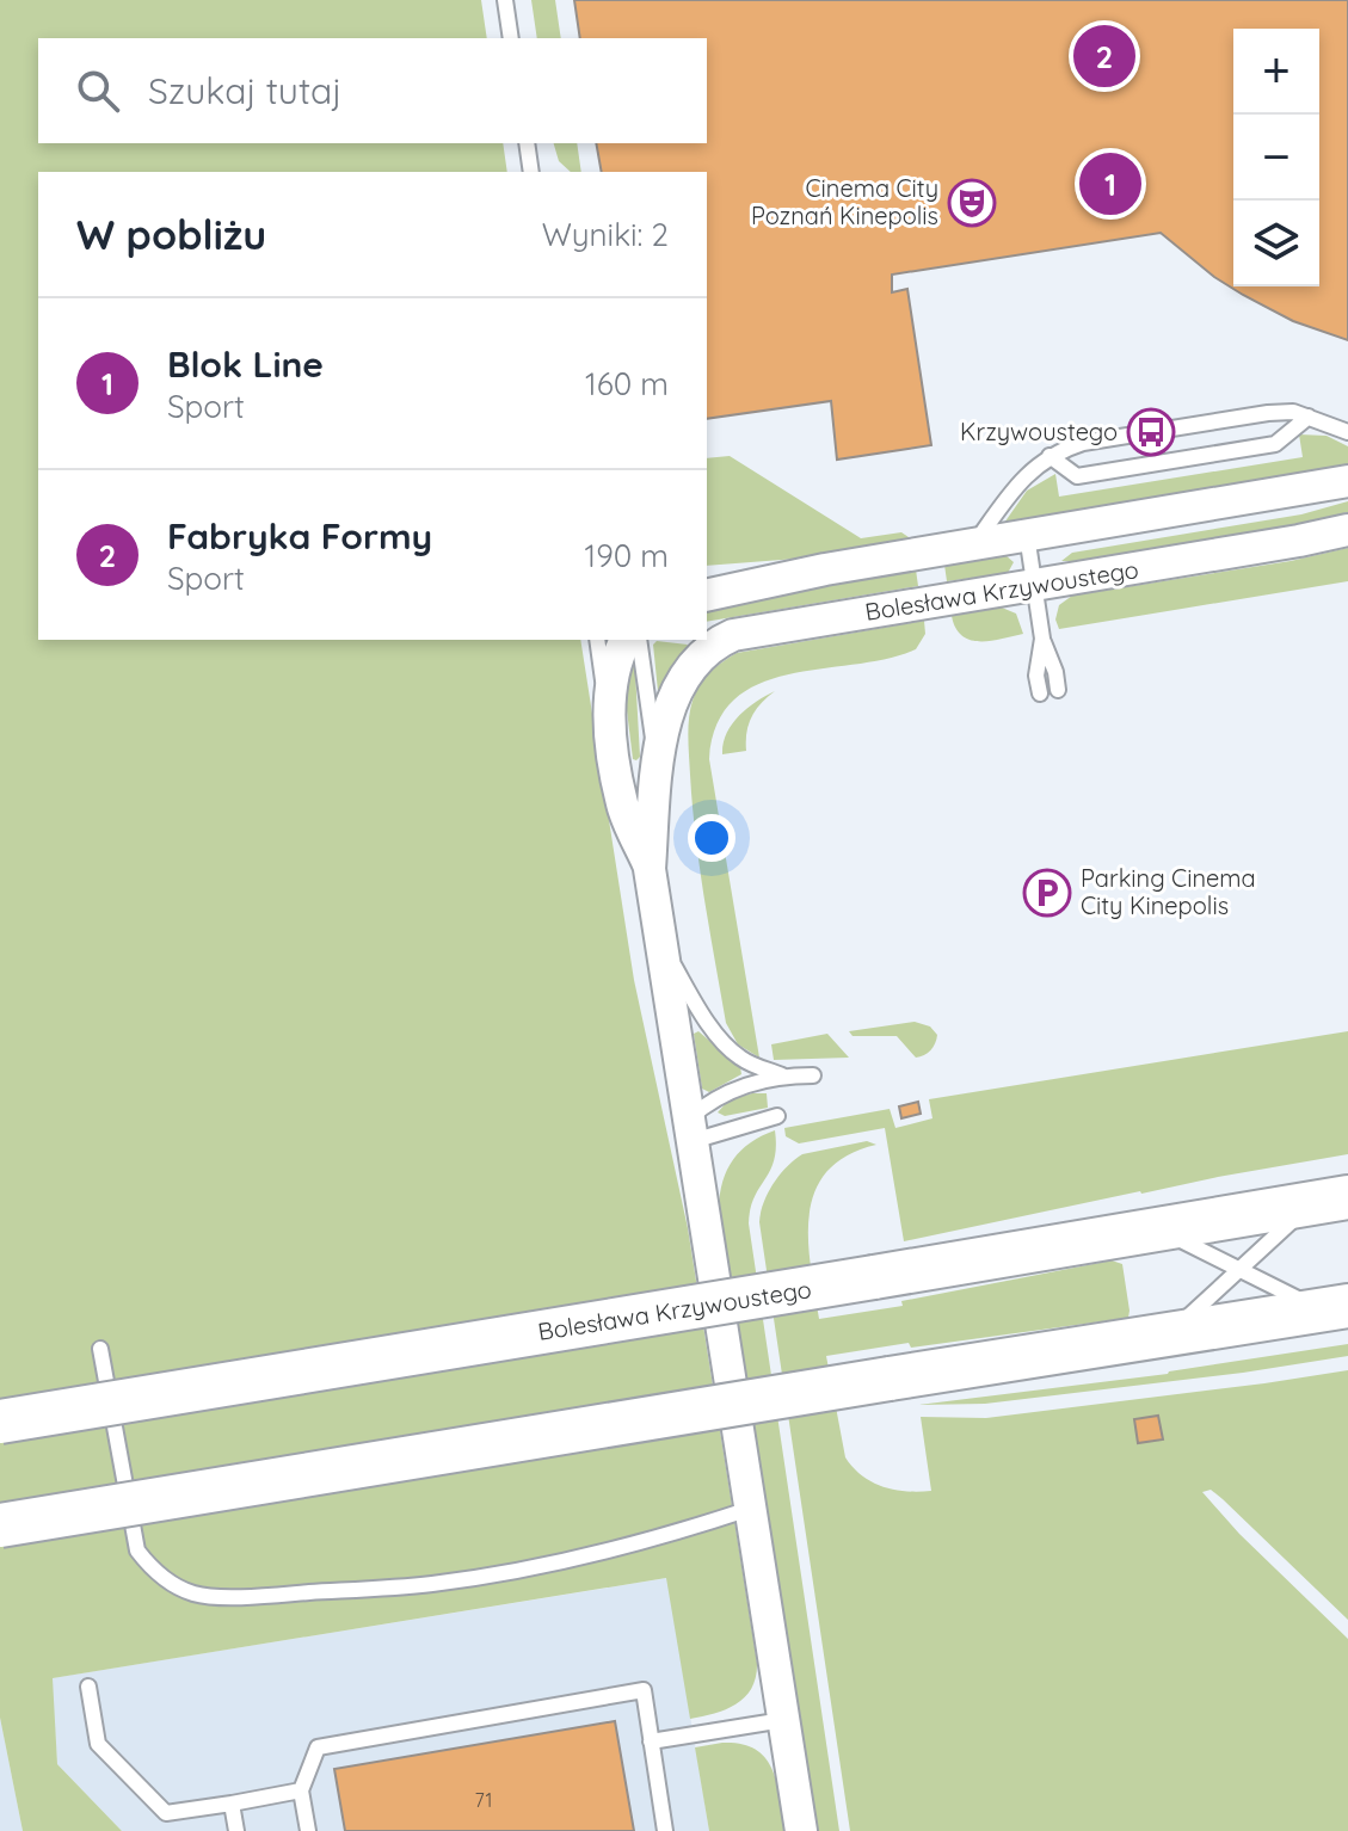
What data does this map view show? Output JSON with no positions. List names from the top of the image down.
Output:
{
  "streets": {
    "main road": ["Bolesława Krzywoustego"]
  },
  "places": {
    "theatre": ["Cinema City Poznań Kinepolis"],
    "bus stop": ["Krzywoustego"],
    "parking": ["Parking Cinema City Kinepolis"]
  },
  "house_numbers": ["71"],
  "page": {
    "pins": ["2", "1"],
    "map_buttons": ["+", "−"],
    "search": "Szukaj tutaj",
    "heading": ["W pobliżu", "Wyniki: 2"],
    "list": [
      {
        "mark": "1",
        "name": "Blok Line",
        "note": "Sport",
        "value": "160 m"
      },
      {
        "mark": "2",
        "name": "Fabryka Formy",
        "note": "Sport",
        "value": "190 m"
      }
    ]
  }
}
